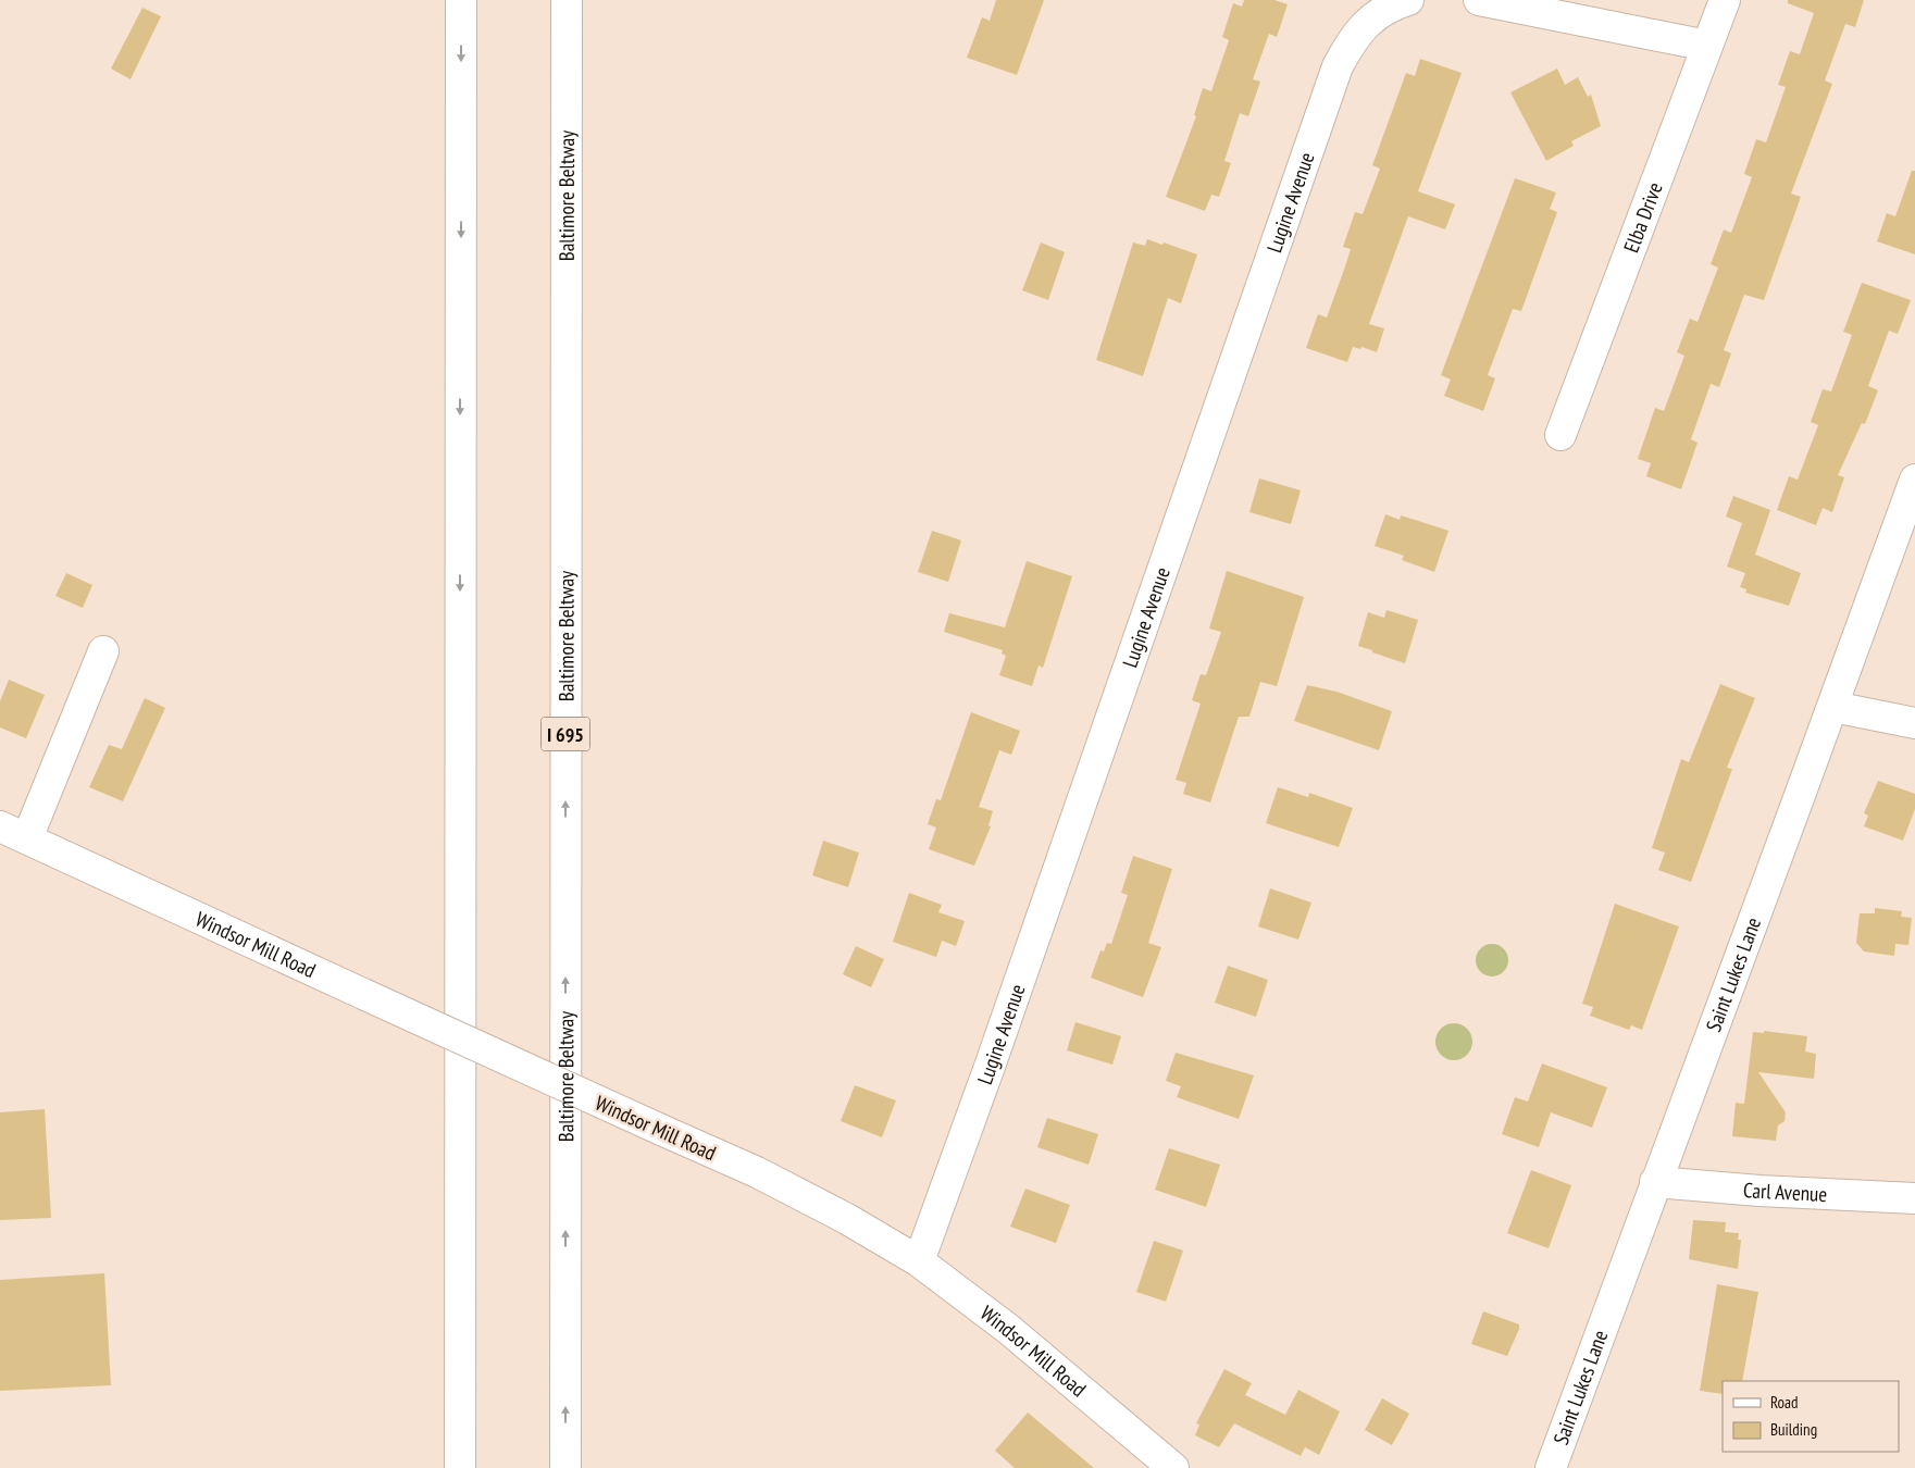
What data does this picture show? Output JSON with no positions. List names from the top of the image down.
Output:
{
  "streets": {
    "main road": [
      "Baltimore Beltway",
      "Lugine Avenue",
      "Elba Drive",
      "I 695",
      "Windsor Mill Road",
      "Saint Lukes Lane",
      "Carl Avenue"
    ]
  },
  "crossings": [
    ["Lugine Avenue", "Windsor Mill Road"],
    ["Saint Lukes Lane", "Carl Avenue"]
  ],
  "legend": ["Road", "Building"]
}
